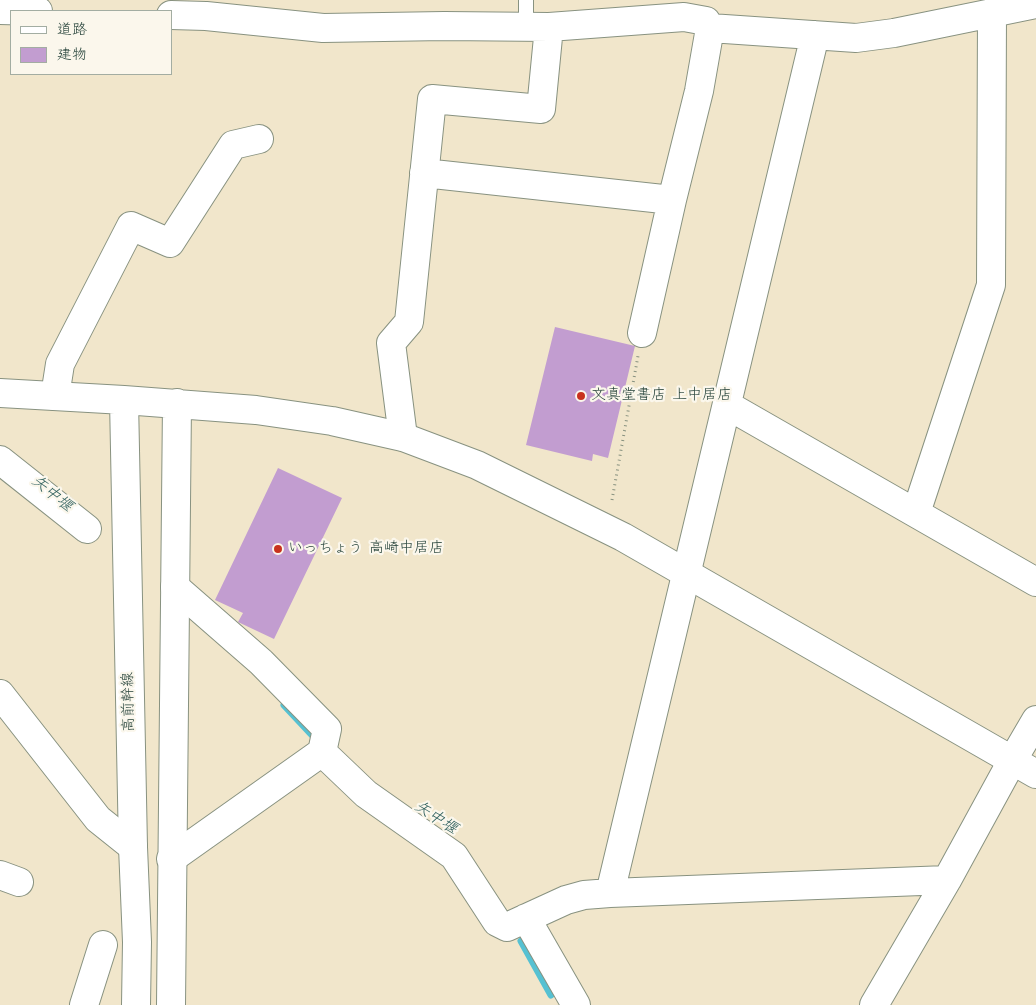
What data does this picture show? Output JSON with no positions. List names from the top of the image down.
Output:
{
  "streets": {
    "street": ["高前幹線"]
  },
  "water": ["矢中堰"],
  "places": ["文真堂書店 上中居店", "いっちょう 高崎中居店"],
  "legend": ["道路", "建物"]
}
